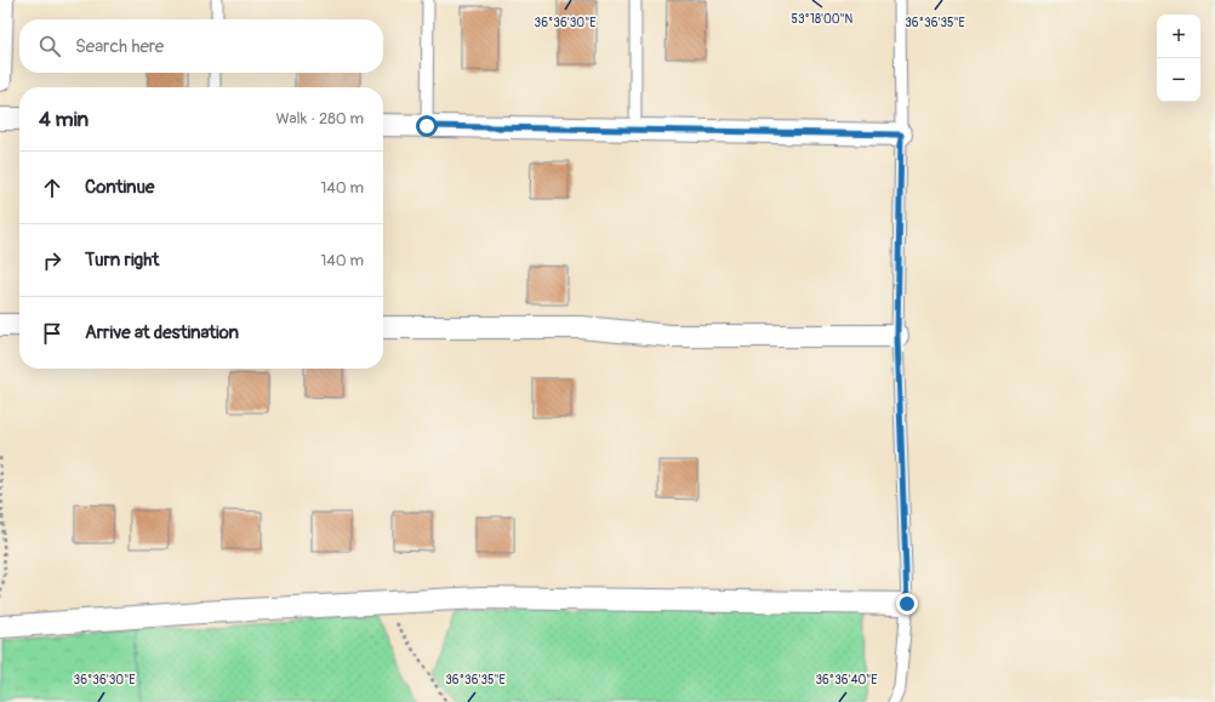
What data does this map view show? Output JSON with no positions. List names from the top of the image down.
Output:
{
  "page": {
    "map_buttons": ["+", "−"],
    "search": "Search here",
    "heading": ["4 min", "Walk · 280 m"],
    "list": [
      ["Continue", "140 m"],
      ["Turn right", "140 m"],
      "Arrive at destination"
    ]
  },
  "coordinates": [
    "53°18'00\"N",
    "36°36'30\"E",
    "36°36'35\"E",
    "36°36'40\"E"
  ]
}
